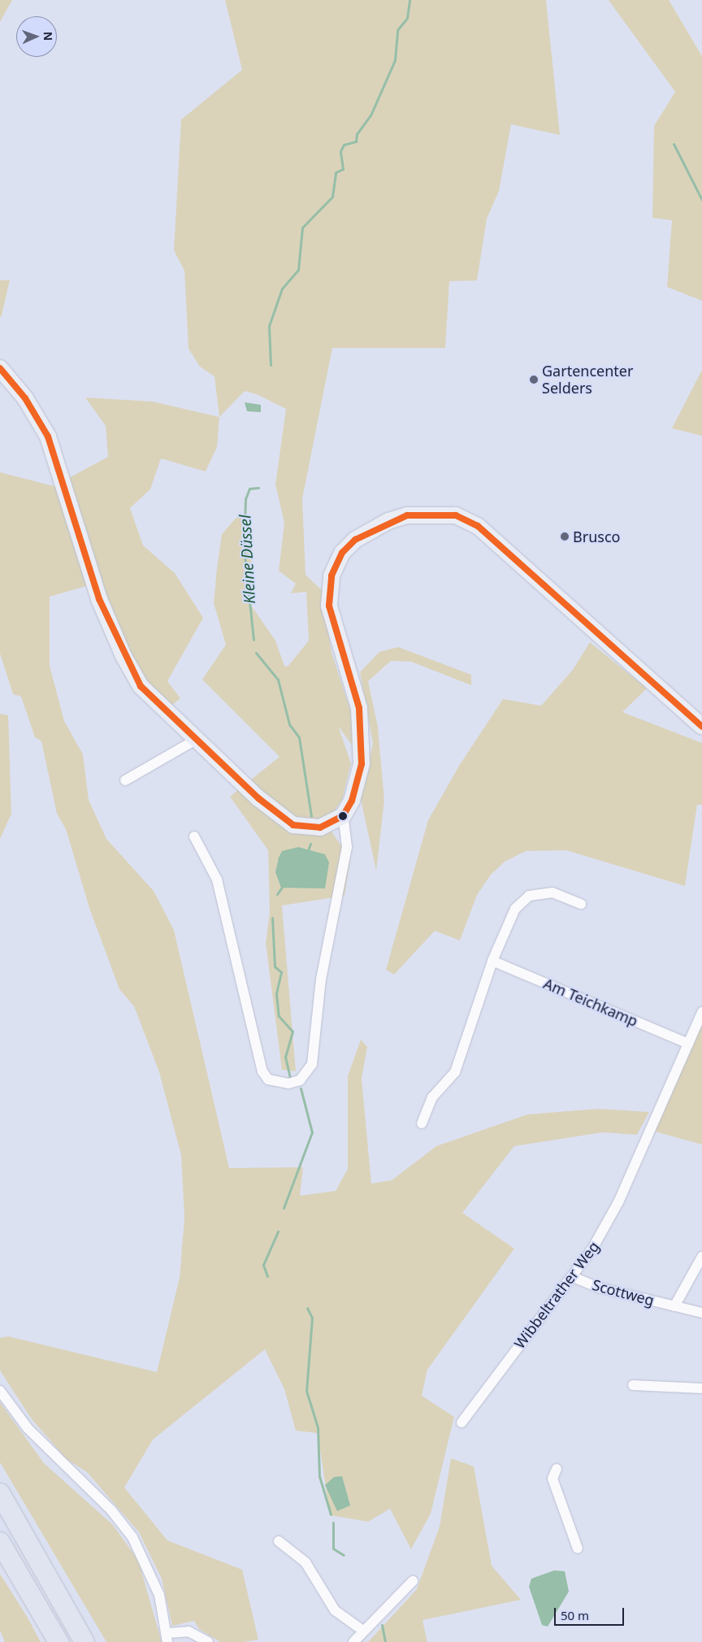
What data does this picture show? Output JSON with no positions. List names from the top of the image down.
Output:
{
  "streets": {
    "street": ["Am Teichkamp", "Scottweg", "Wibbeltrather Weg"]
  },
  "crossings": [
    ["Am Teichkamp", "Wibbeltrather Weg"],
    ["Scottweg", "Wibbeltrather Weg"]
  ],
  "water": ["Kleine Düssel"],
  "places": ["Gartencenter Selders", "Brusco"],
  "scale_bar": "50 m",
  "north": "right"
}
